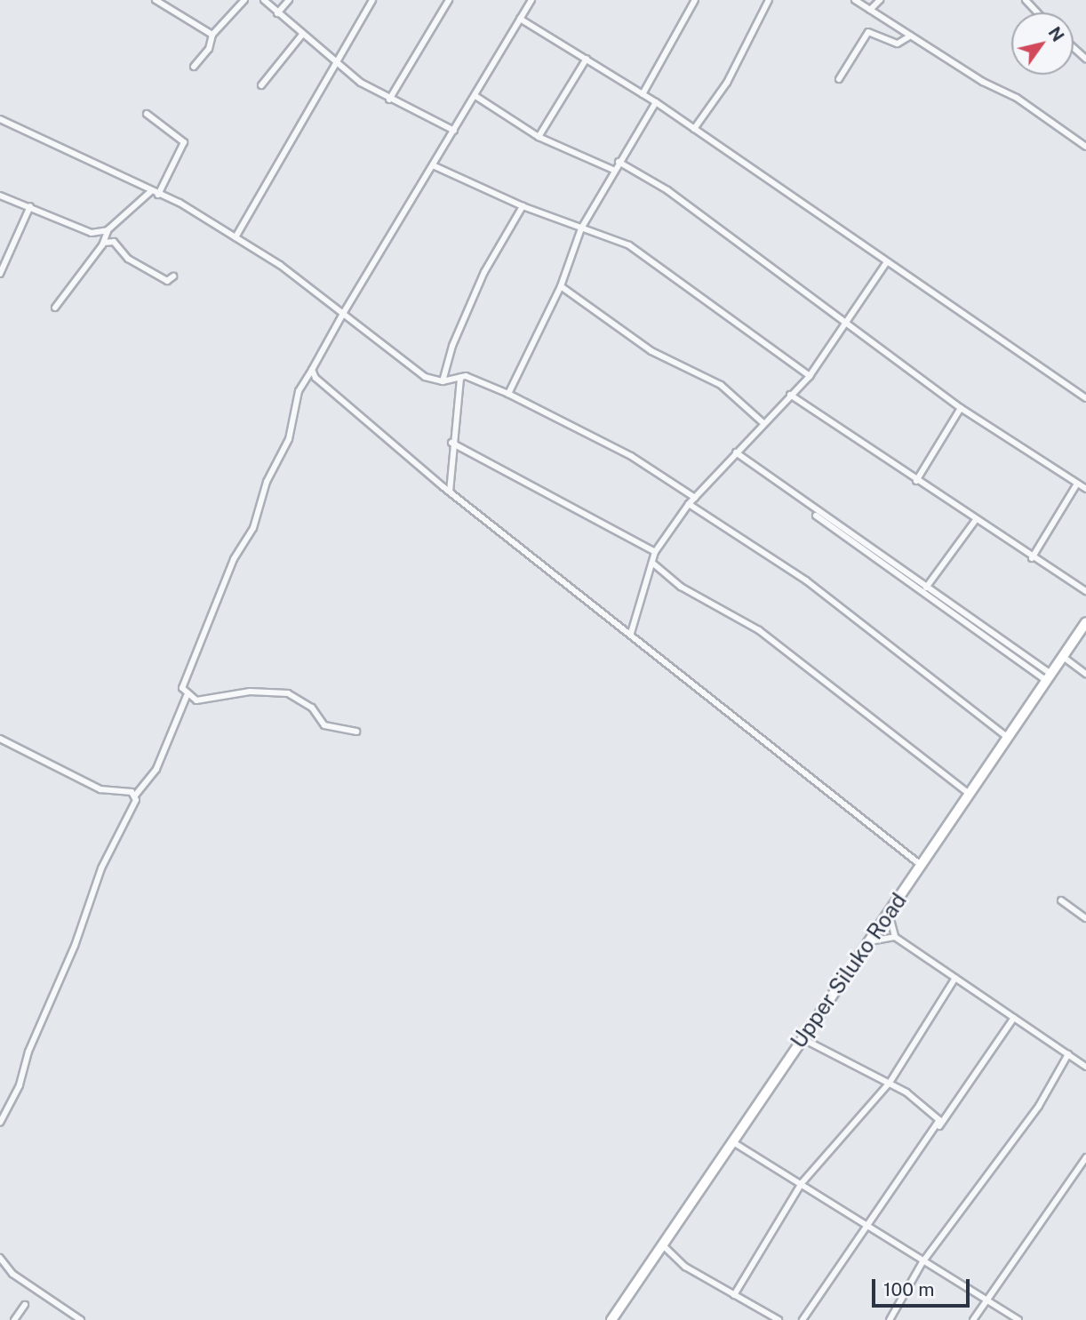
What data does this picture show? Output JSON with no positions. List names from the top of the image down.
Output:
{
  "streets": {
    "main road": ["Upper Siluko Road"]
  },
  "scale_bar": "100 m",
  "north": "top right"
}
